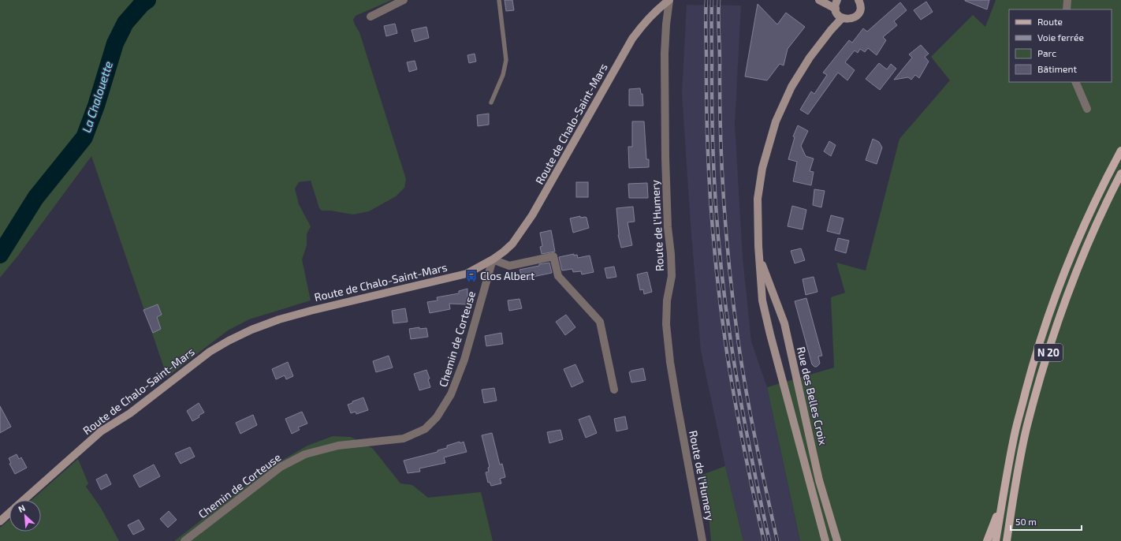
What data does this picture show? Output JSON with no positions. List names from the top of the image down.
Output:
{
  "streets": {
    "main road": ["Route de Chalo-Saint-Mars", "N 20", "Rue des Belles Croix"],
    "street": ["Route de l'Humery", "Chemin de Corteuse"]
  },
  "crossings": [
    ["Route de Chalo-Saint-Mars", "Route de l'Humery"],
    ["Route de Chalo-Saint-Mars", "Chemin de Corteuse"]
  ],
  "water": ["La Chalouette"],
  "places": {
    "bus stop": ["Clos Albert"]
  },
  "legend": [
    "Route",
    "Voie ferrée",
    "Parc",
    "Bâtiment"
  ],
  "scale_bar": "50 m",
  "north": "top left"
}
